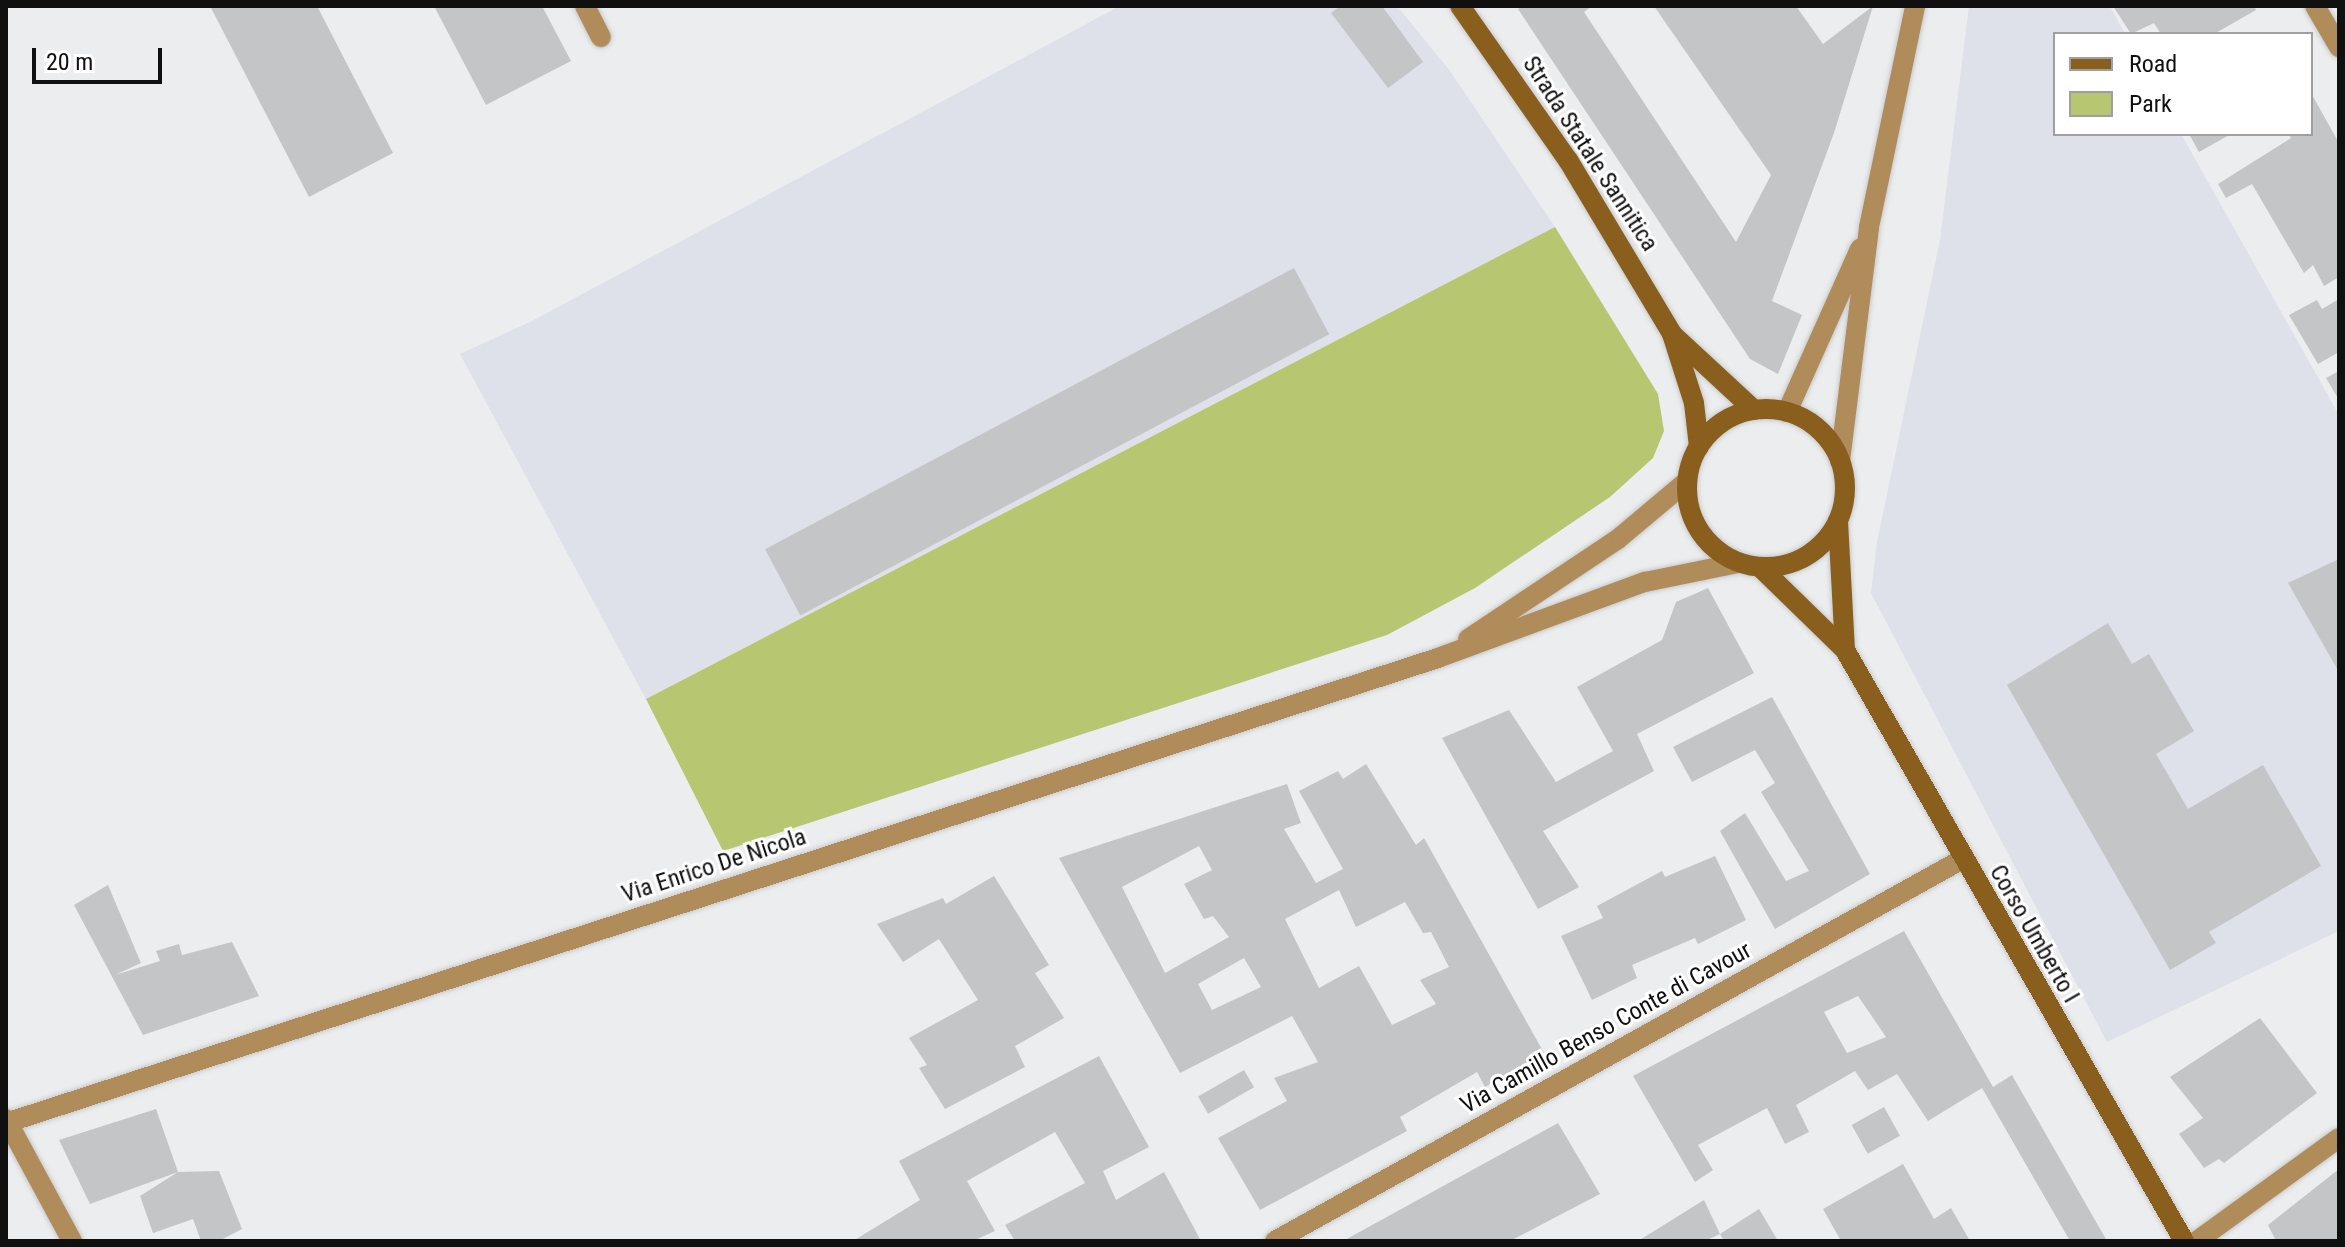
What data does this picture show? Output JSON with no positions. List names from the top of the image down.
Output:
{
  "streets": {
    "main road": ["Strada Statale Sannitica", "Corso Umberto I"],
    "street": ["Via Enrico De Nicola", "Via Camillo Benso Conte di Cavour"]
  },
  "crossings": [
    ["Strada Statale Sannitica", "Corso Umberto I"],
    ["Corso Umberto I", "Via Camillo Benso Conte di Cavour"]
  ],
  "legend": ["Road", "Park"],
  "scale_bar": "20 m"
}
